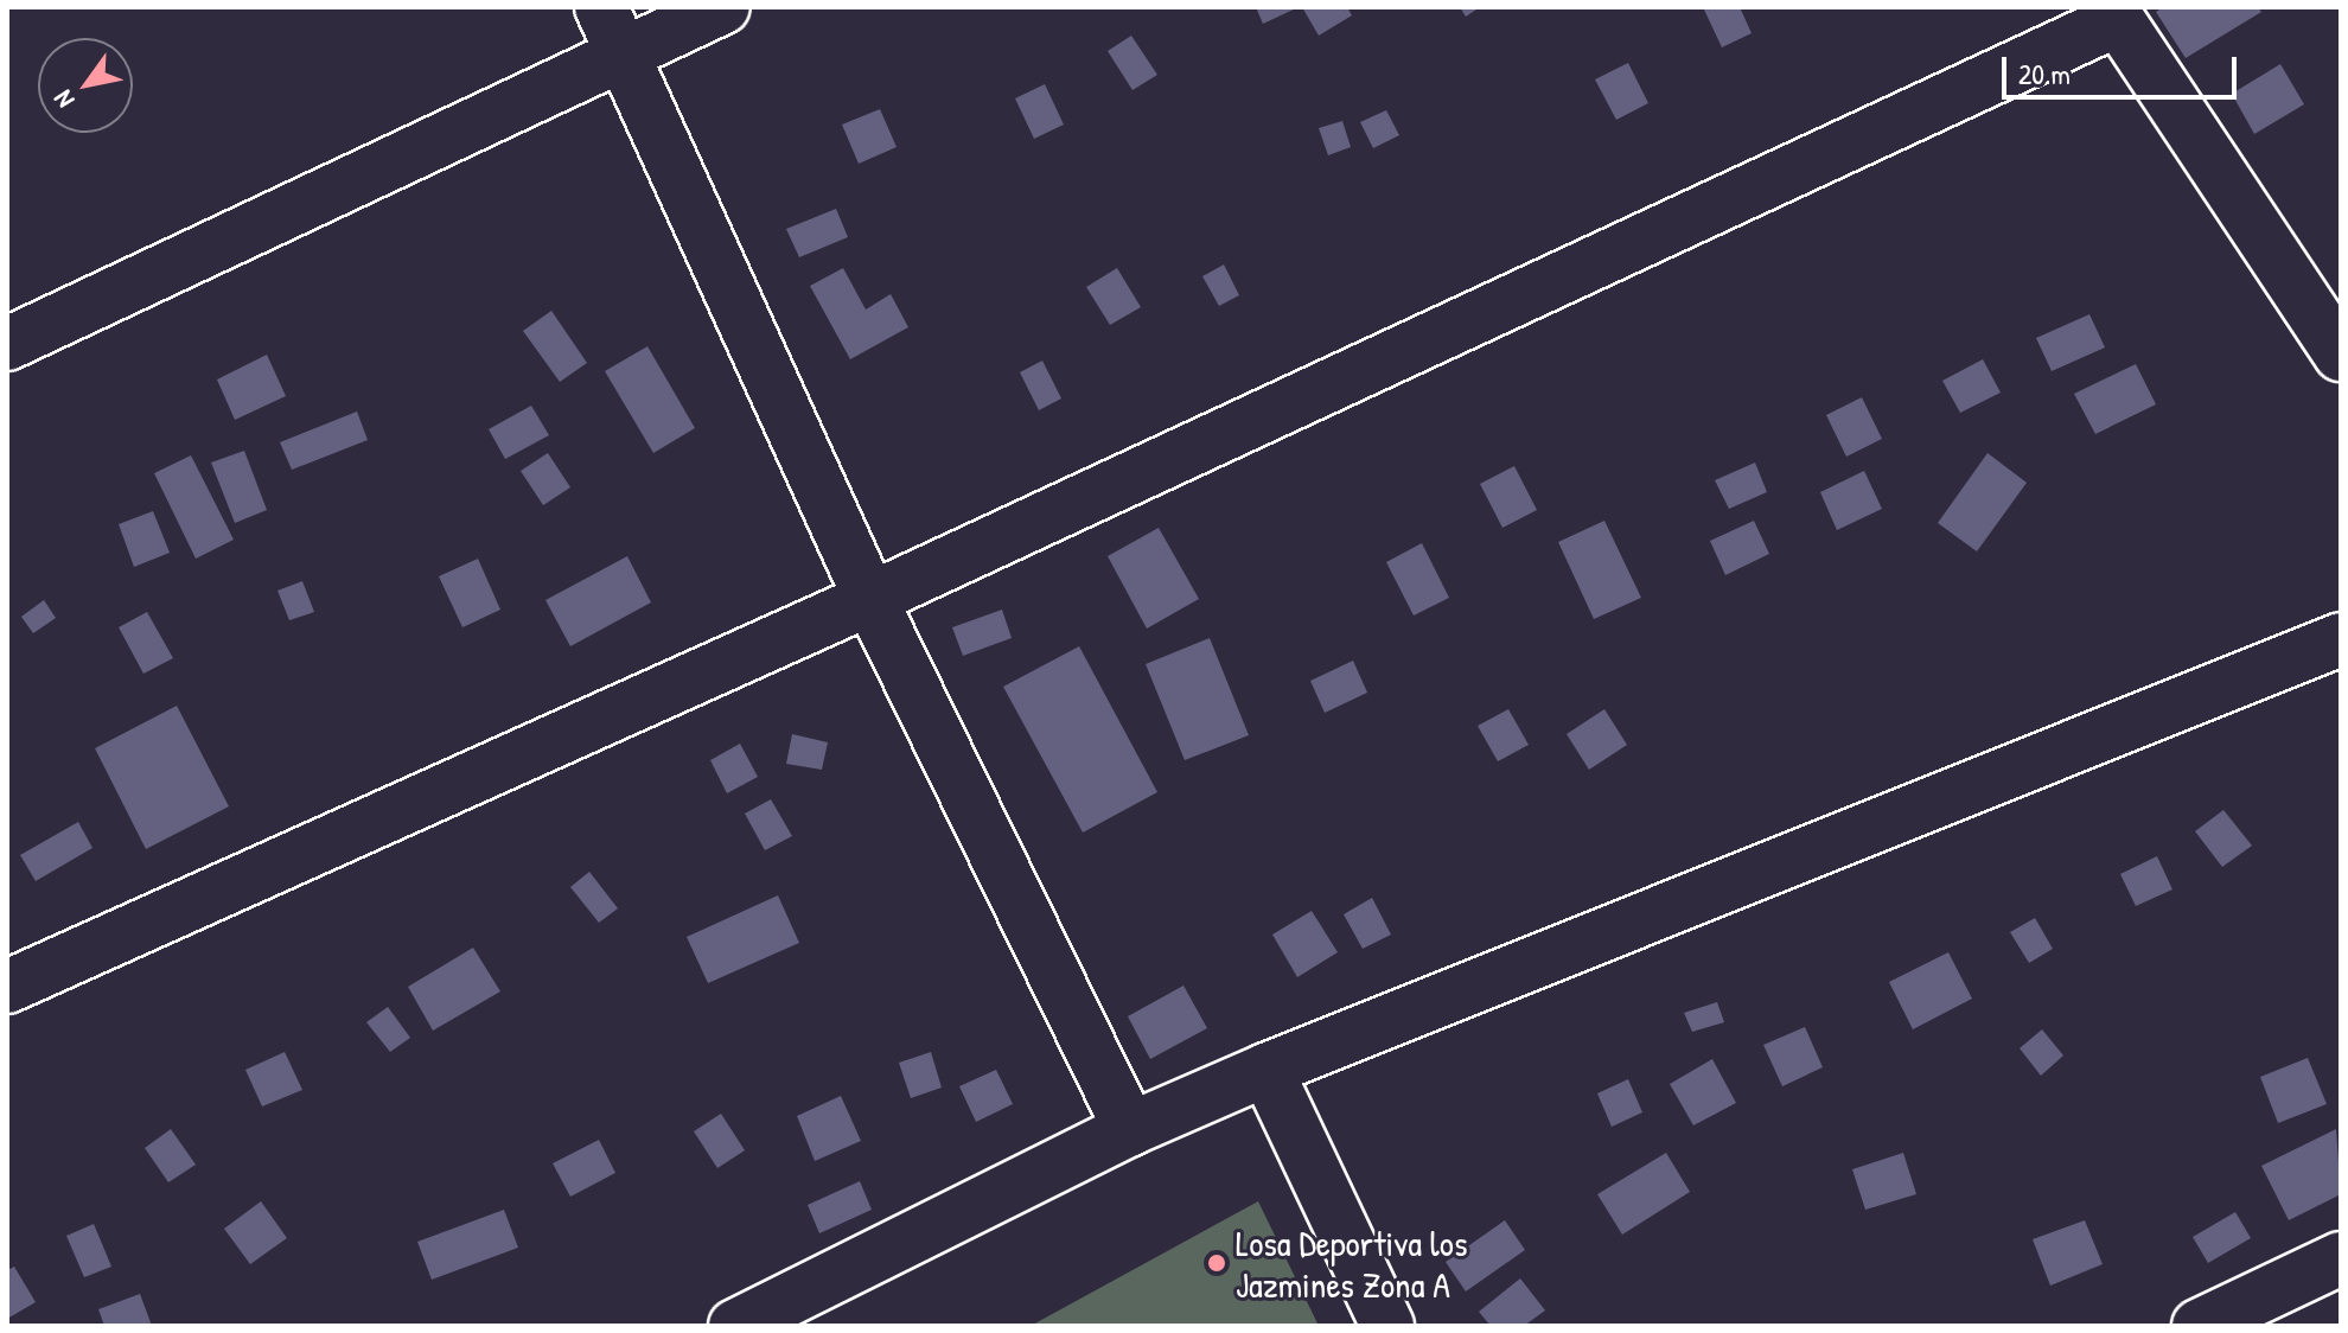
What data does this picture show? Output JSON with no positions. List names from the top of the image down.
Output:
{
  "places": ["Losa Deportiva los Jazmines Zona A"],
  "scale_bar": "20 m",
  "north": "bottom left"
}
